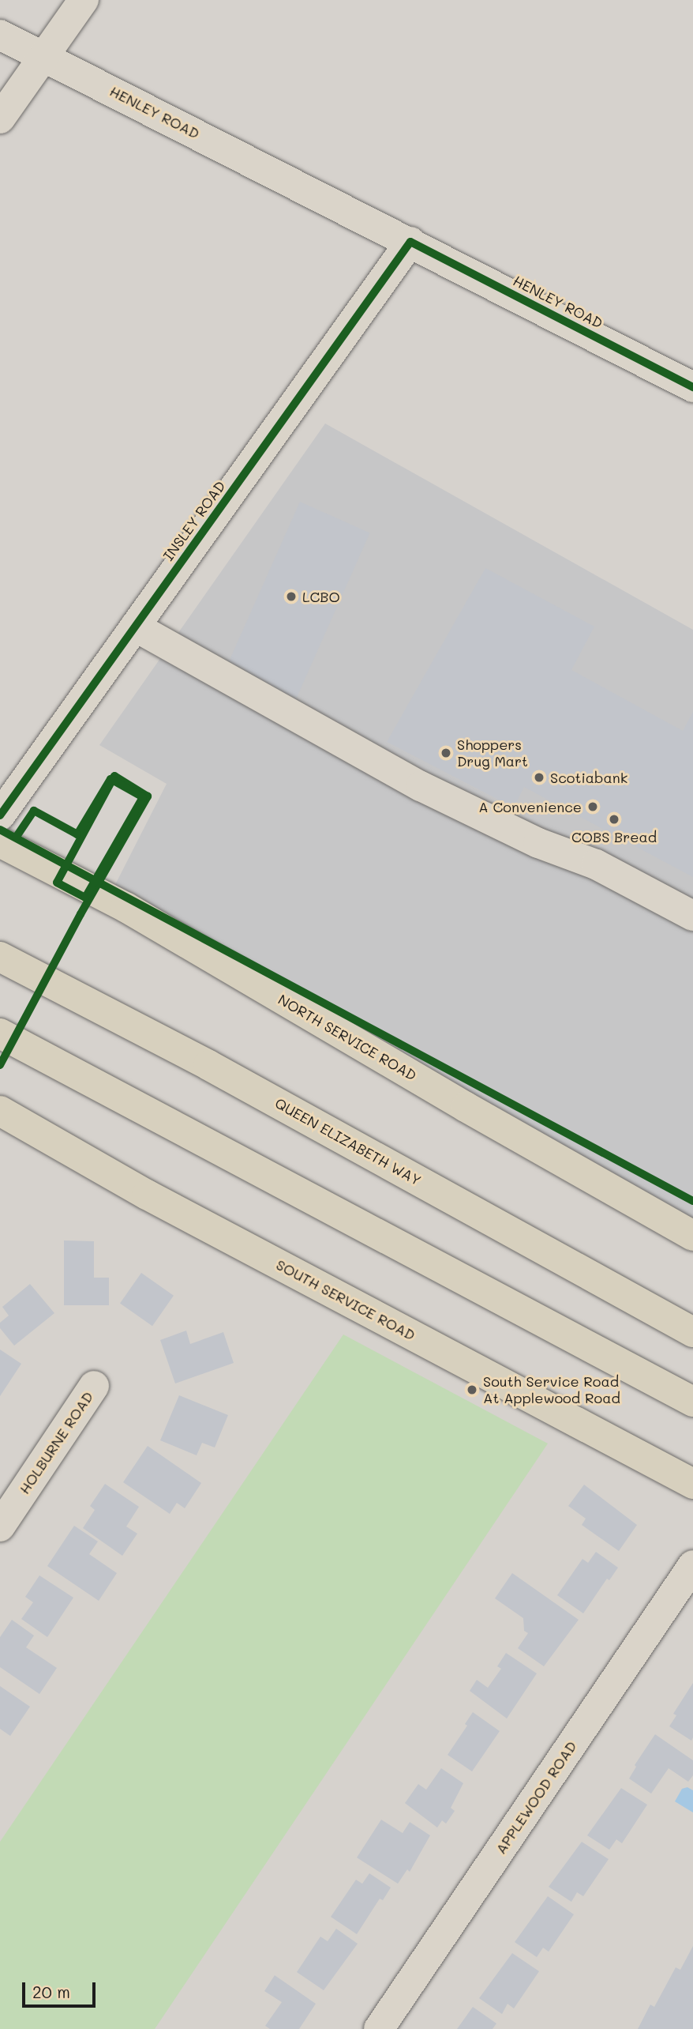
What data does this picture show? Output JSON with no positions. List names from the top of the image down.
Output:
{
  "streets": {
    "main road": ["NORTH SERVICE ROAD", "QUEEN ELIZABETH WAY", "SOUTH SERVICE ROAD"],
    "street": [
      "HENLEY ROAD",
      "INSLEY ROAD",
      "HOLBURNE ROAD",
      "APPLEWOOD ROAD"
    ]
  },
  "crossings": [
    ["HENLEY ROAD", "INSLEY ROAD"]
  ],
  "places": [
    "LCBO",
    "Shoppers Drug Mart",
    "Scotiabank",
    "A Convenience",
    "COBS Bread",
    "South Service Road At Applewood Road"
  ],
  "scale_bar": "20 m"
}
